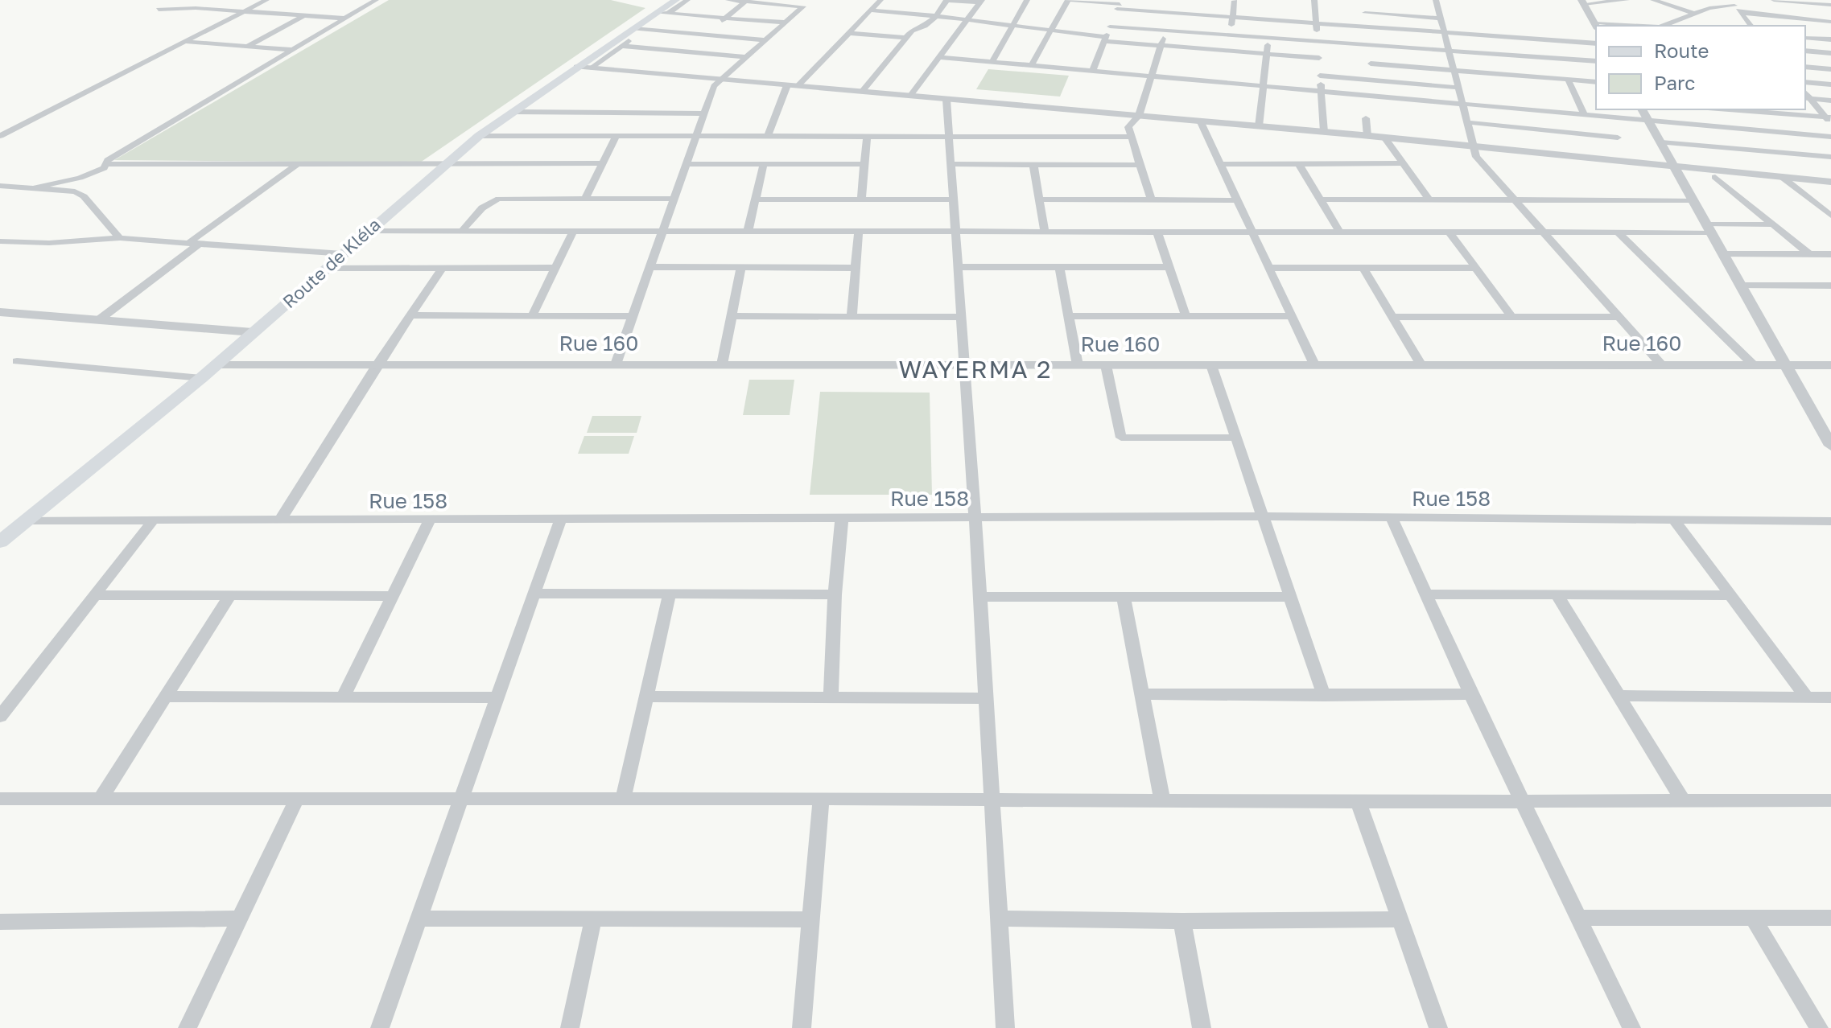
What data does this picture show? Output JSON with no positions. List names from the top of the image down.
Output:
{
  "streets": {
    "main road": ["Route de Kléla"],
    "street": ["Rue 160", "Rue 158"]
  },
  "crossings": [
    ["Route de Kléla", "Rue 160"],
    ["Route de Kléla", "Rue 158"]
  ],
  "districts": ["WAYERMA 2"],
  "legend": ["Route", "Parc"]
}
